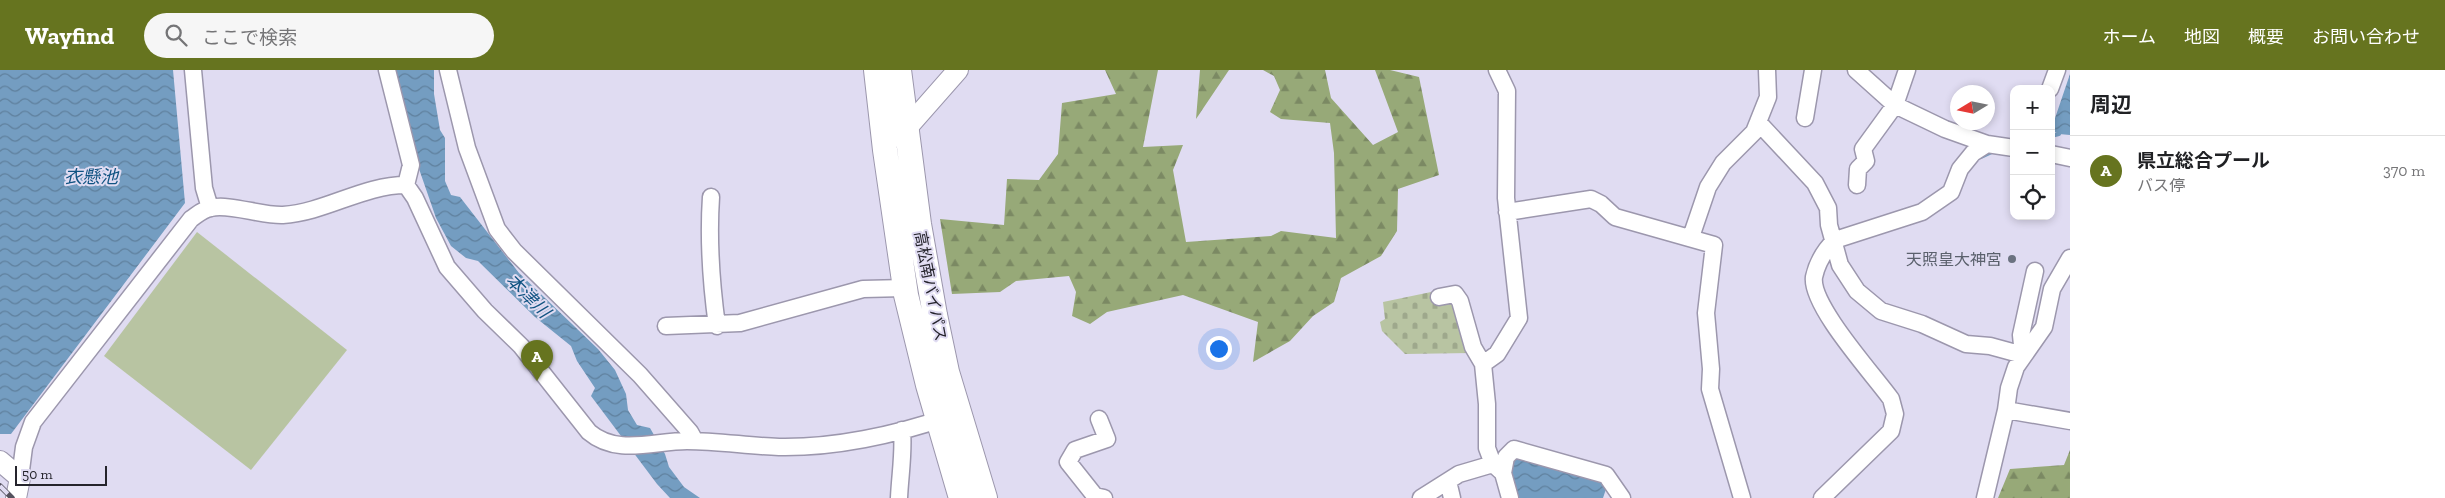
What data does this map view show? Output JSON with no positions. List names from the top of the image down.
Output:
{
  "streets": {
    "highway": ["高松南バイパス"]
  },
  "water": ["衣懸池", "本津川"],
  "places": ["天照皇大神宮"],
  "scale_bar": "50 m",
  "north": "left",
  "page": {
    "header": "Wayfind",
    "search": "ここで検索",
    "nav": [
      "ホーム",
      "地図",
      "概要",
      "お問い合わせ"
    ],
    "heading": "周辺",
    "map_buttons": ["+", "−"],
    "list": [
      {
        "mark": "A",
        "name": "県立総合プール",
        "note": "バス停",
        "value": "370 m"
      }
    ],
    "pins": "A",
    "scale": "50 m"
  }
}
